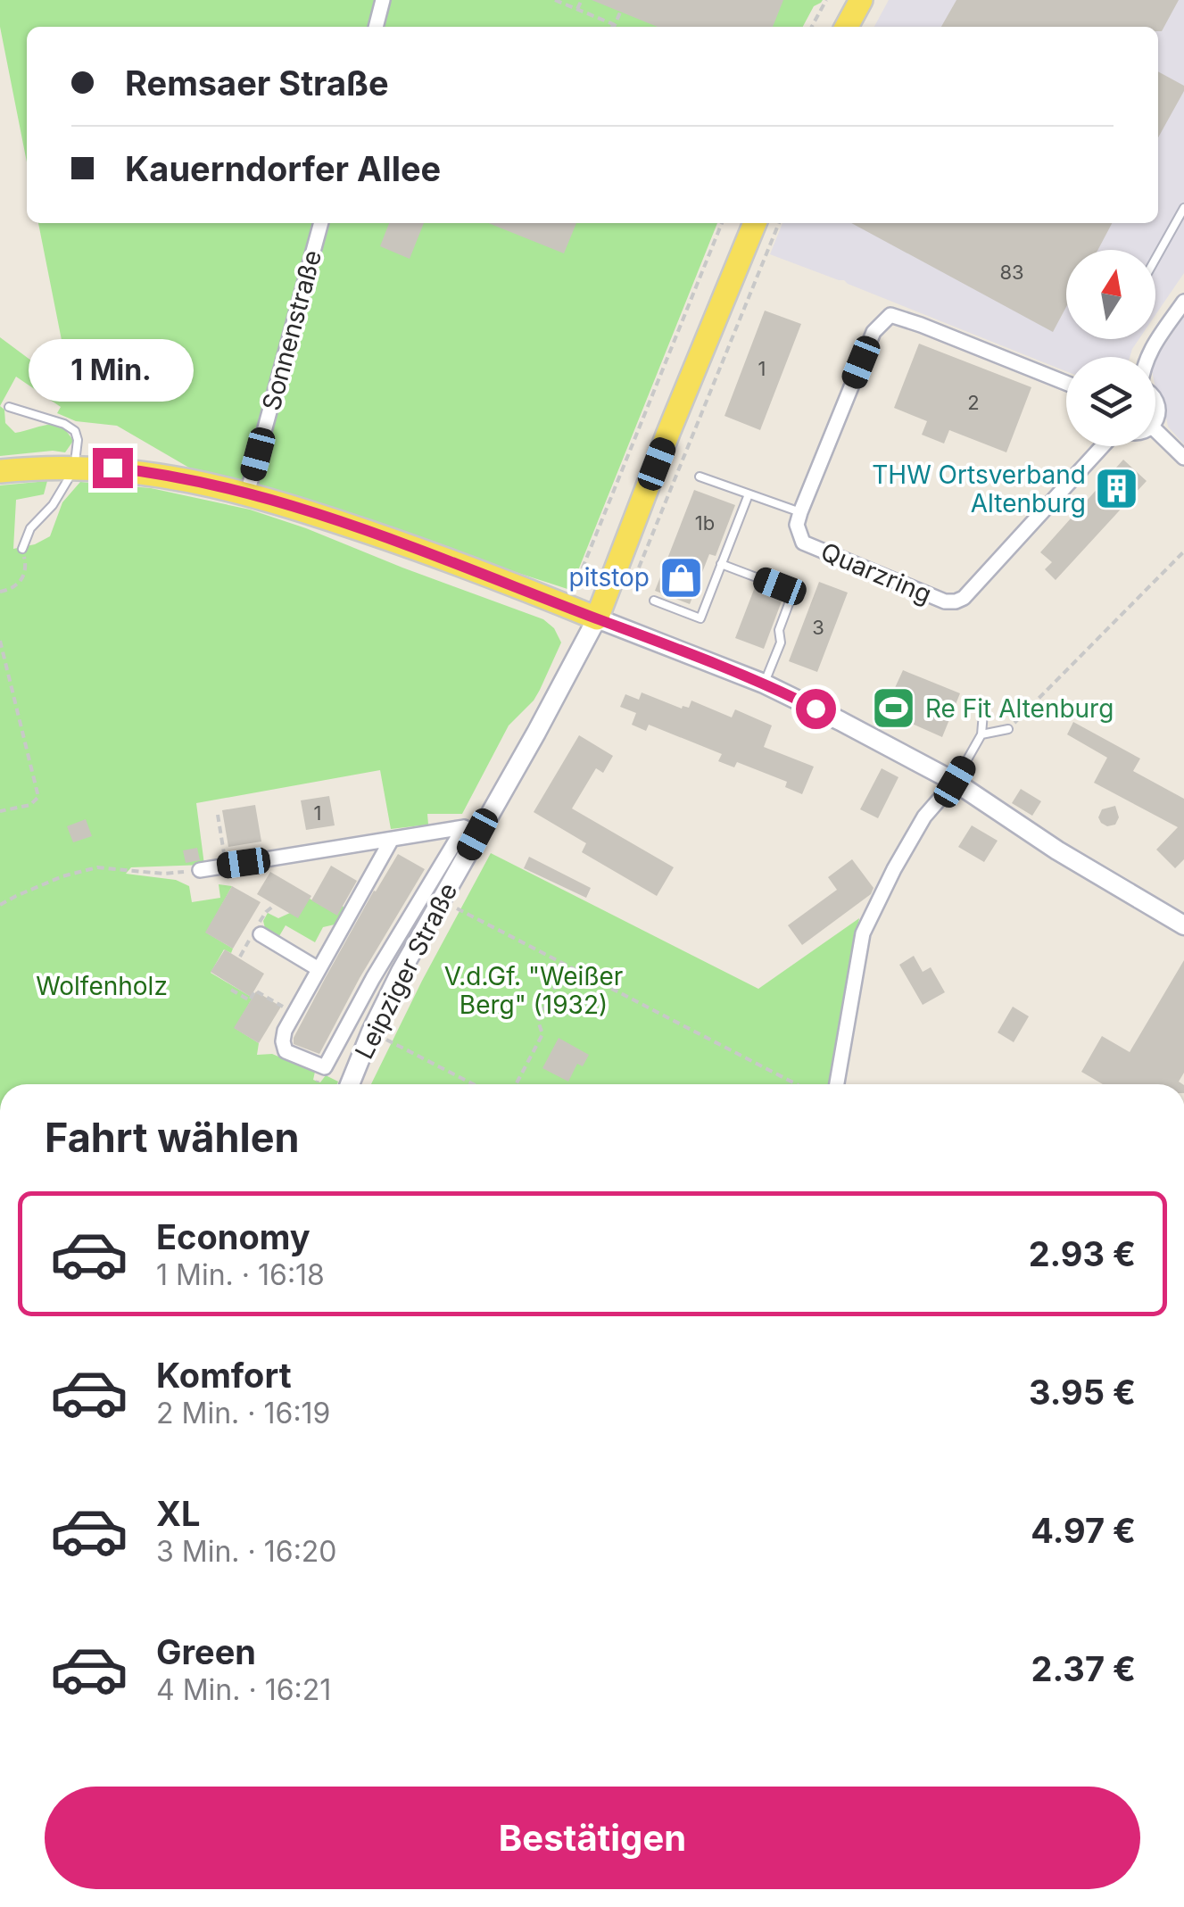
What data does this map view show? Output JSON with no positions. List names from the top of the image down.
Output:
{
  "streets": {
    "main road": ["Leipziger Straße"],
    "street": ["Sonnenstraße", "Quarzring"]
  },
  "parks": ["V.d.Gf. \"Weißer Berg\" (1932)", "Wolfenholz"],
  "places": {
    "building": ["THW Ortsverband Altenburg"],
    "shop": ["pitstop"],
    "sports": ["Re Fit Altenburg"]
  },
  "house_numbers": [
    "83",
    "1",
    "2",
    "1b",
    "3",
    "1"
  ],
  "north": "top",
  "page": {
    "banner": ["Remsaer Straße", "Kauerndorfer Allee"],
    "bubble": "1 Min.",
    "heading": "Fahrt wählen",
    "list": [
      {
        "name": "Economy",
        "note": "1 Min. · 16:18",
        "value": "2.93 €"
      },
      {
        "name": "Komfort",
        "note": "2 Min. · 16:19",
        "value": "3.95 €"
      },
      {
        "name": "XL",
        "note": "3 Min. · 16:20",
        "value": "4.97 €"
      },
      {
        "name": "Green",
        "note": "4 Min. · 16:21",
        "value": "2.37 €"
      }
    ],
    "buttons": "Bestätigen"
  }
}
